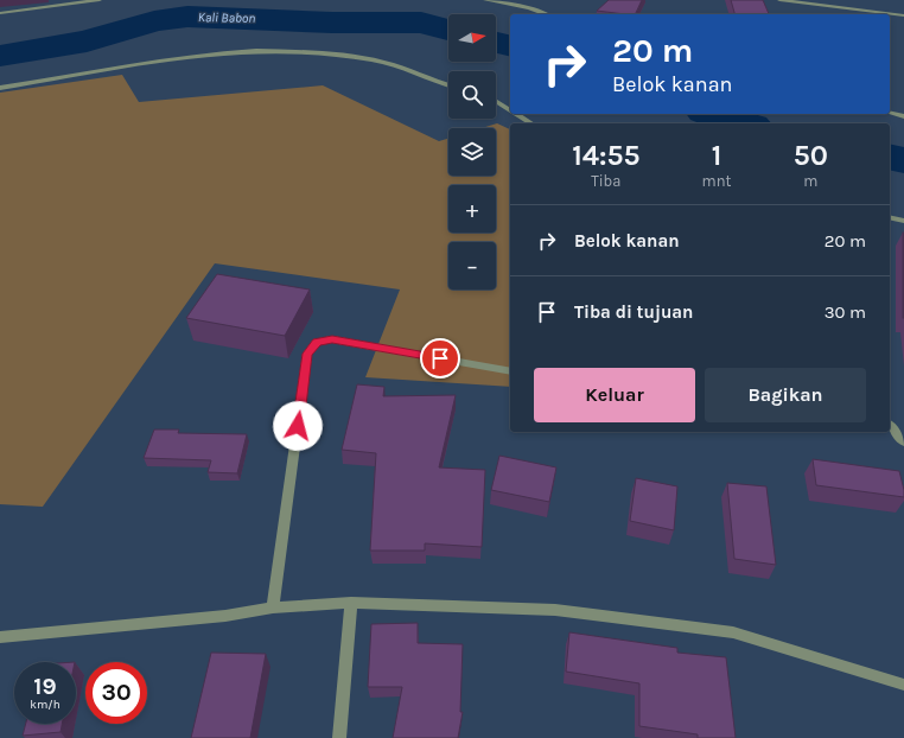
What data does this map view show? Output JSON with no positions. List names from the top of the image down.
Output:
{
  "water": ["Kali Babon"],
  "north": "right",
  "page": {
    "map_buttons": ["+", "−"],
    "turn": ["20 m", "Belok kanan"],
    "eta": [
      "14:55",
      "Tiba",
      "1",
      "mnt",
      "50",
      "m"
    ],
    "list": [
      {
        "name": "Belok kanan",
        "value": "20 m"
      },
      {
        "name": "Tiba di tujuan",
        "value": "30 m"
      }
    ],
    "buttons": ["Keluar", "Bagikan"],
    "speed": "19 km/h",
    "limit": "30"
  }
}
